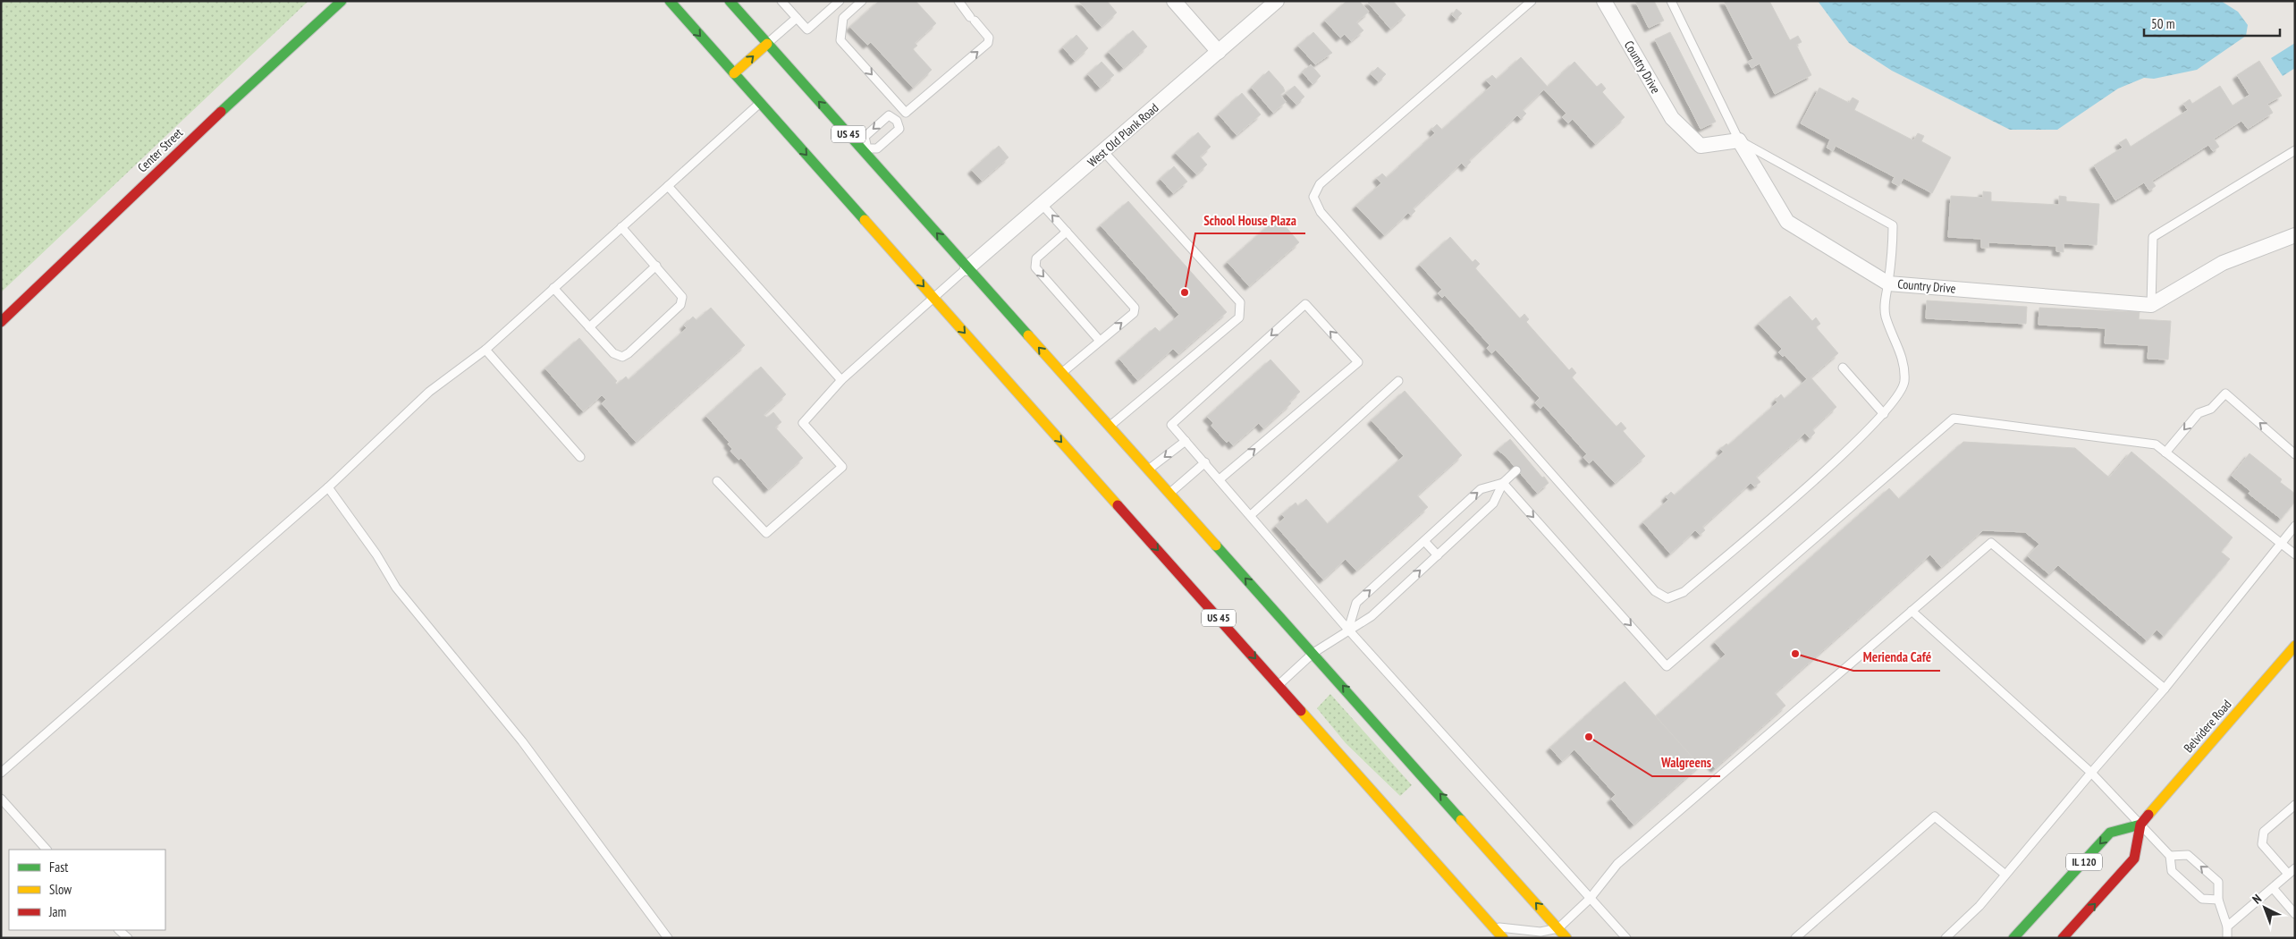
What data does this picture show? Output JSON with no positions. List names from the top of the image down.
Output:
{
  "streets": {
    "main road": [
      "US 45",
      "Center Street",
      "Belvidere Road",
      "IL 120"
    ],
    "street": ["Country Drive", "West Old Plank Road"]
  },
  "crossings": [
    ["US 45", "West Old Plank Road"],
    ["Belvidere Road", "IL 120"]
  ],
  "places": ["School House Plaza", "Merienda Café", "Walgreens"],
  "legend": ["Fast", "Slow", "Jam"],
  "scale_bar": "50 m",
  "north": "top left"
}
